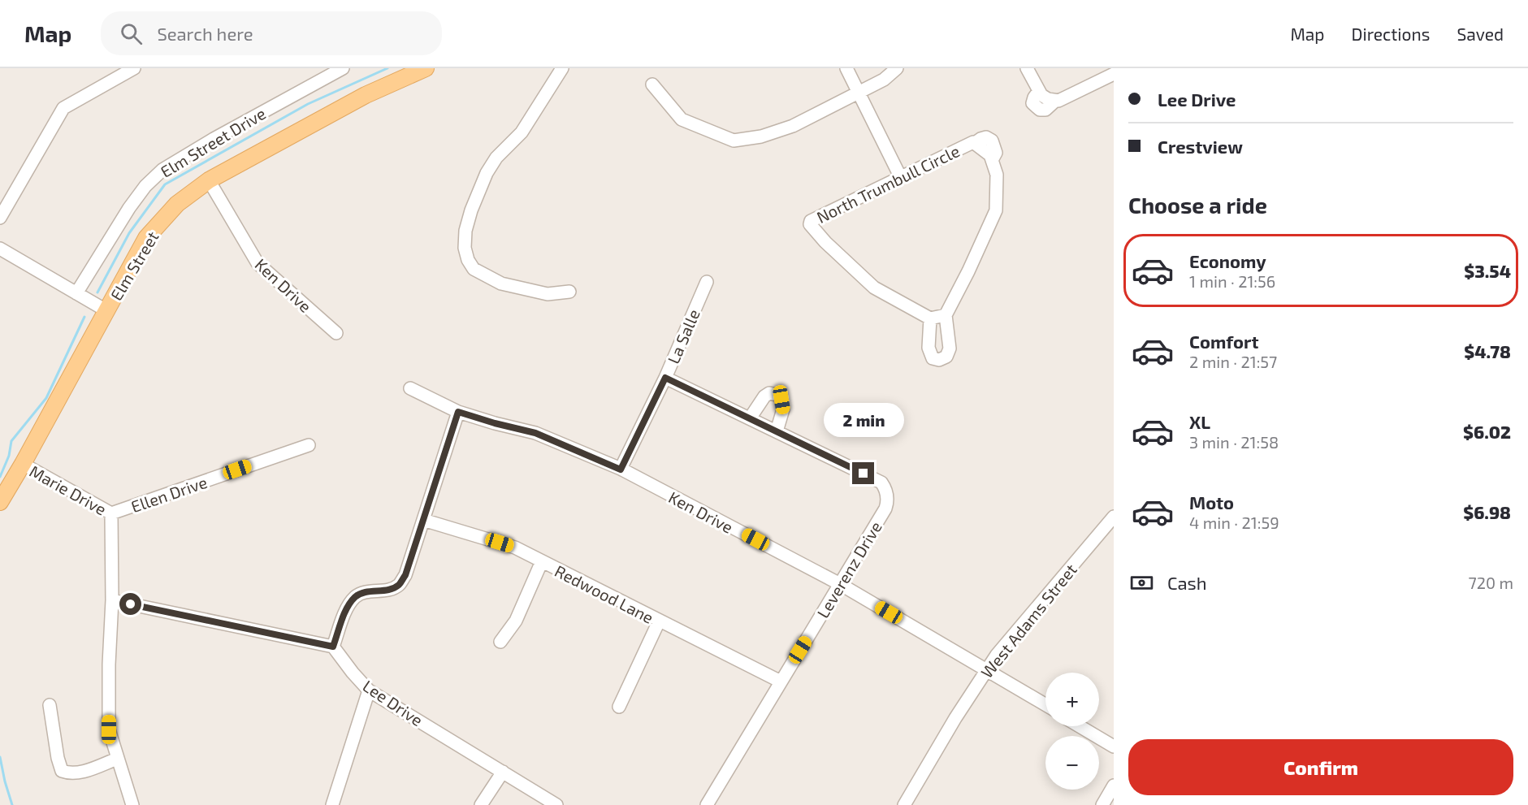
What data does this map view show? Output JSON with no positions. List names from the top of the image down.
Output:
{
  "streets": {
    "main road": ["Elm Street"],
    "street": [
      "Elm Street Drive",
      "North Trumbull Circle",
      "Ken Drive",
      "La Salle",
      "Marie Drive",
      "Ellen Drive",
      "Leverenz Drive",
      "Redwood Lane",
      "West Adams Street",
      "Lee Drive"
    ]
  },
  "crossings": [
    ["Elm Street", "Ken Drive"],
    ["Elm Street", "Marie Drive"],
    ["Ken Drive", "La Salle"],
    ["Ken Drive", "Leverenz Drive"],
    ["Ken Drive", "West Adams Street"],
    ["Marie Drive", "Ellen Drive"],
    ["Leverenz Drive", "Redwood Lane"]
  ],
  "page": {
    "header": "Map",
    "search": "Search here",
    "nav": ["Map", "Directions", "Saved"],
    "banner": ["Lee Drive", "Crestview"],
    "heading": "Choose a ride",
    "list": [
      {
        "name": "Economy",
        "note": "1 min · 21:56",
        "value": "$3.54"
      },
      {
        "name": "Comfort",
        "note": "2 min · 21:57",
        "value": "$4.78"
      },
      {
        "name": "XL",
        "note": "3 min · 21:58",
        "value": "$6.02"
      },
      {
        "name": "Moto",
        "note": "4 min · 21:59",
        "value": "$6.98"
      }
    ],
    "bubble": "2 min",
    "pay": ["Cash", "720 m"],
    "map_buttons": ["+", "−"],
    "buttons": "Confirm"
  }
}
